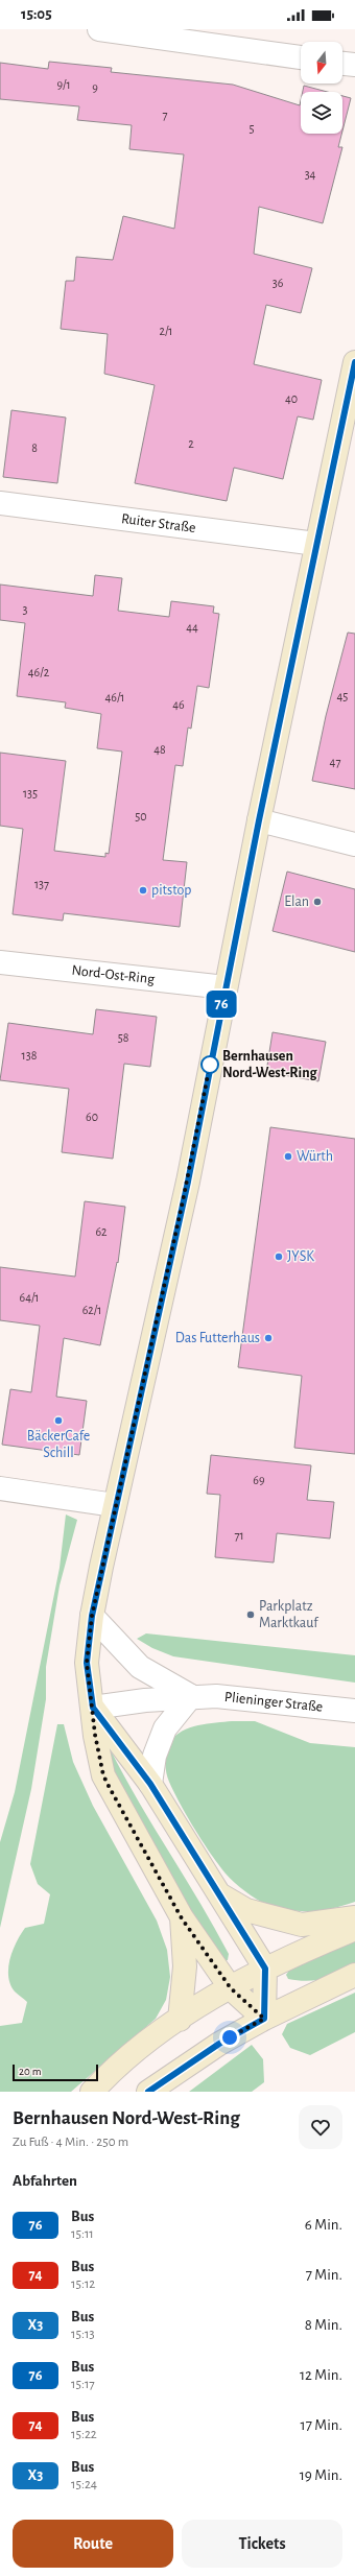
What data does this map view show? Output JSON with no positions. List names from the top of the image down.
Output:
{
  "streets": {
    "street": ["Ruiter Straße", "Nord-Ost-Ring", "Plieninger Straße"]
  },
  "places": [
    "pitstop",
    "Elan",
    "Bernhausen Nord-West-Ring",
    "Würth",
    "JYSK",
    "Das Futterhaus",
    "BäckerCafe Schill",
    "Parkplatz Marktkauf"
  ],
  "lines": ["bus line 76"],
  "house_numbers": [
    "9/1",
    "9",
    "7",
    "5",
    "34",
    "36",
    "2/1",
    "40",
    "2",
    "8",
    "3",
    "44",
    "46/2",
    "45",
    "46/1",
    "46",
    "48",
    "47",
    "135",
    "50",
    "137",
    "58",
    "138",
    "60",
    "62",
    "64/1",
    "62/1",
    "69",
    "71"
  ],
  "scale_bar": "20 m",
  "north": "bottom",
  "page": {
    "status": "15:05",
    "on_map": "76",
    "scale": "20 m",
    "heading": [
      ["Bernhausen Nord-West-Ring", "Zu Fuß · 4 Min. · 250 m"],
      "Abfahrten"
    ],
    "list": [
      {
        "mark": "76",
        "name": "Bus",
        "note": "15:11",
        "value": "6 Min."
      },
      {
        "mark": "74",
        "name": "Bus",
        "note": "15:12",
        "value": "7 Min."
      },
      {
        "mark": "X3",
        "name": "Bus",
        "note": "15:13",
        "value": "8 Min."
      },
      {
        "mark": "76",
        "name": "Bus",
        "note": "15:17",
        "value": "12 Min."
      },
      {
        "mark": "74",
        "name": "Bus",
        "note": "15:22",
        "value": "17 Min."
      },
      {
        "mark": "X3",
        "name": "Bus",
        "note": "15:24",
        "value": "19 Min."
      }
    ],
    "buttons": ["Route", "Tickets"]
  }
}
